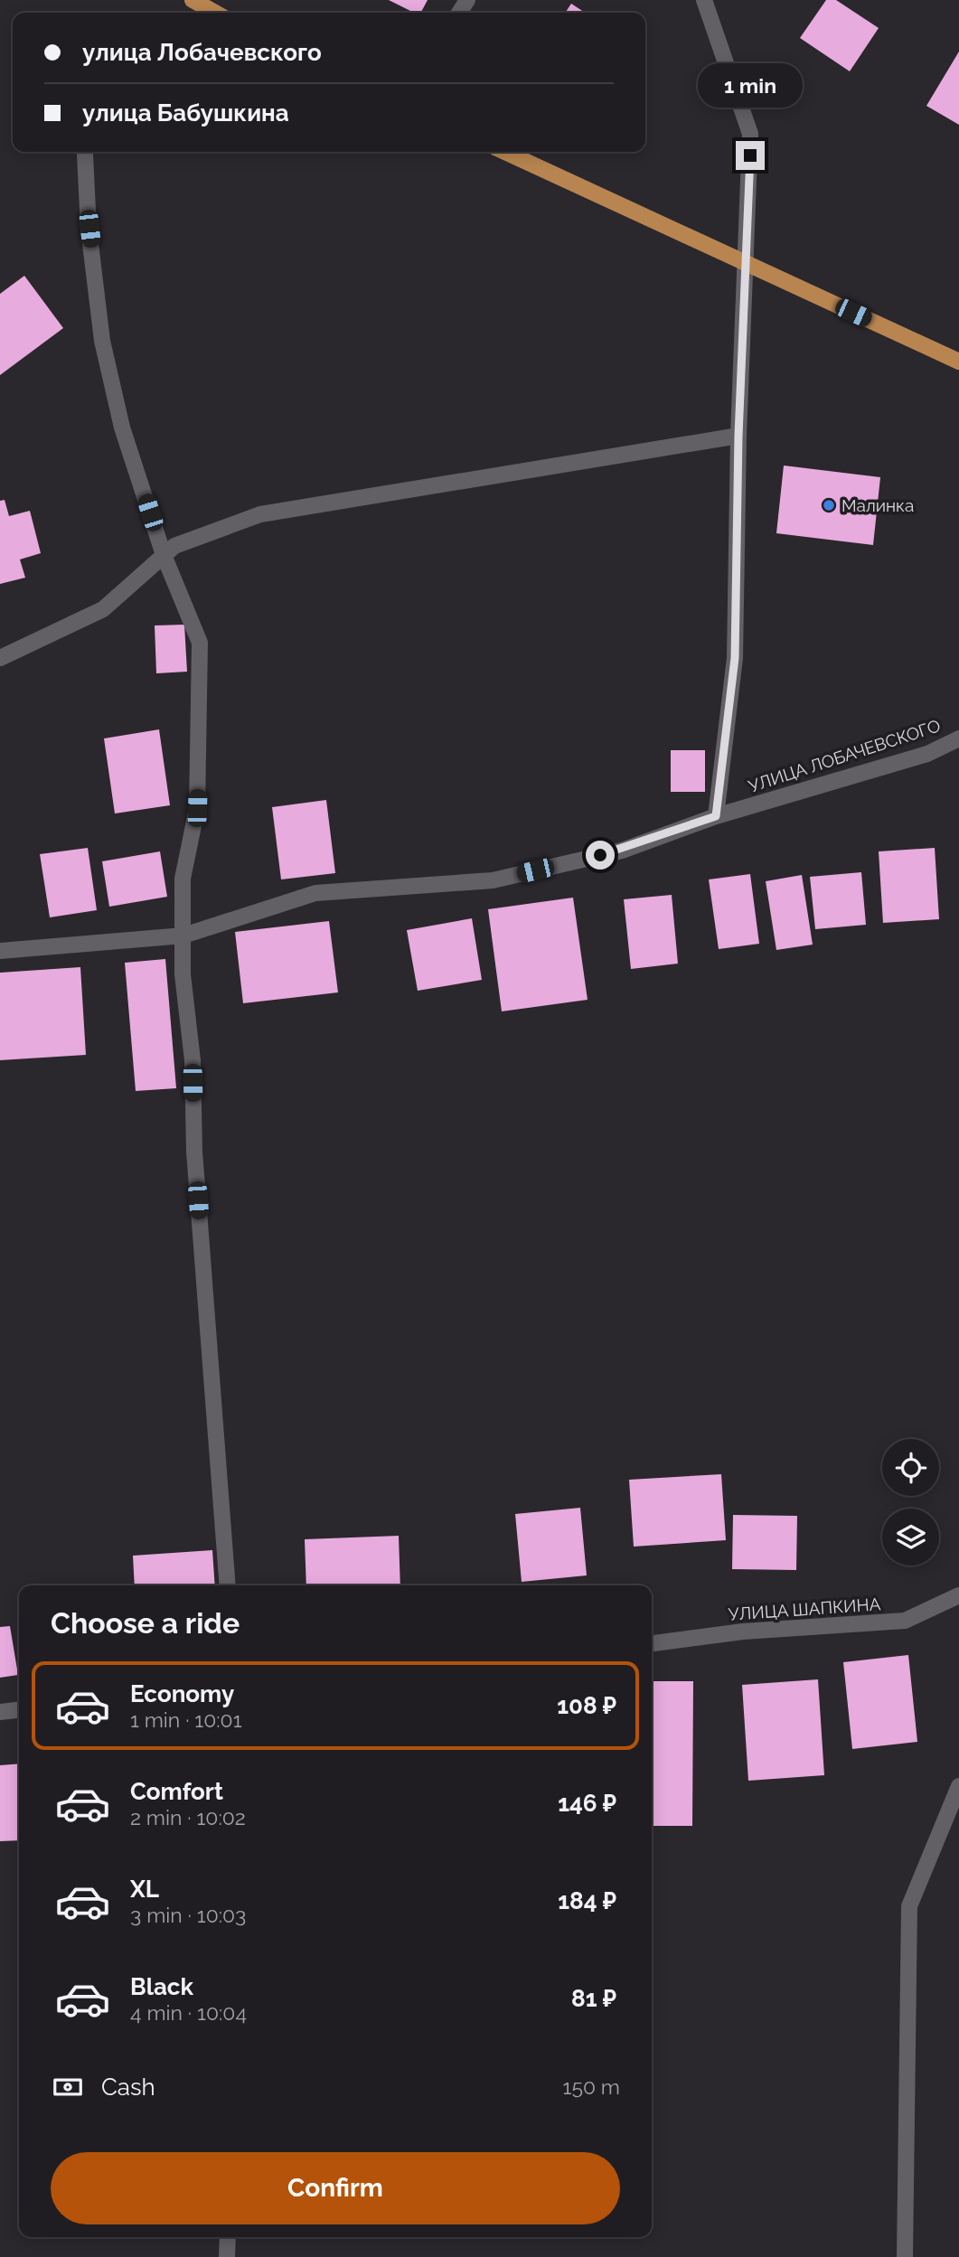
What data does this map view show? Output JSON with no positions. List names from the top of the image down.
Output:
{
  "streets": {
    "street": ["УЛИЦА ЛОБАЧЕВСКОГО", "УЛИЦА ШАПКИНА"]
  },
  "places": ["Малинка"],
  "page": {
    "banner": ["улица Лобачевского", "улица Бабушкина"],
    "bubble": "1 min",
    "heading": "Choose a ride",
    "list": [
      {
        "name": "Economy",
        "note": "1 min · 10:01",
        "value": "108 ₽"
      },
      {
        "name": "Comfort",
        "note": "2 min · 10:02",
        "value": "146 ₽"
      },
      {
        "name": "XL",
        "note": "3 min · 10:03",
        "value": "184 ₽"
      },
      {
        "name": "Black",
        "note": "4 min · 10:04",
        "value": "81 ₽"
      }
    ],
    "pay": ["Cash", "150 m"],
    "buttons": "Confirm"
  }
}
